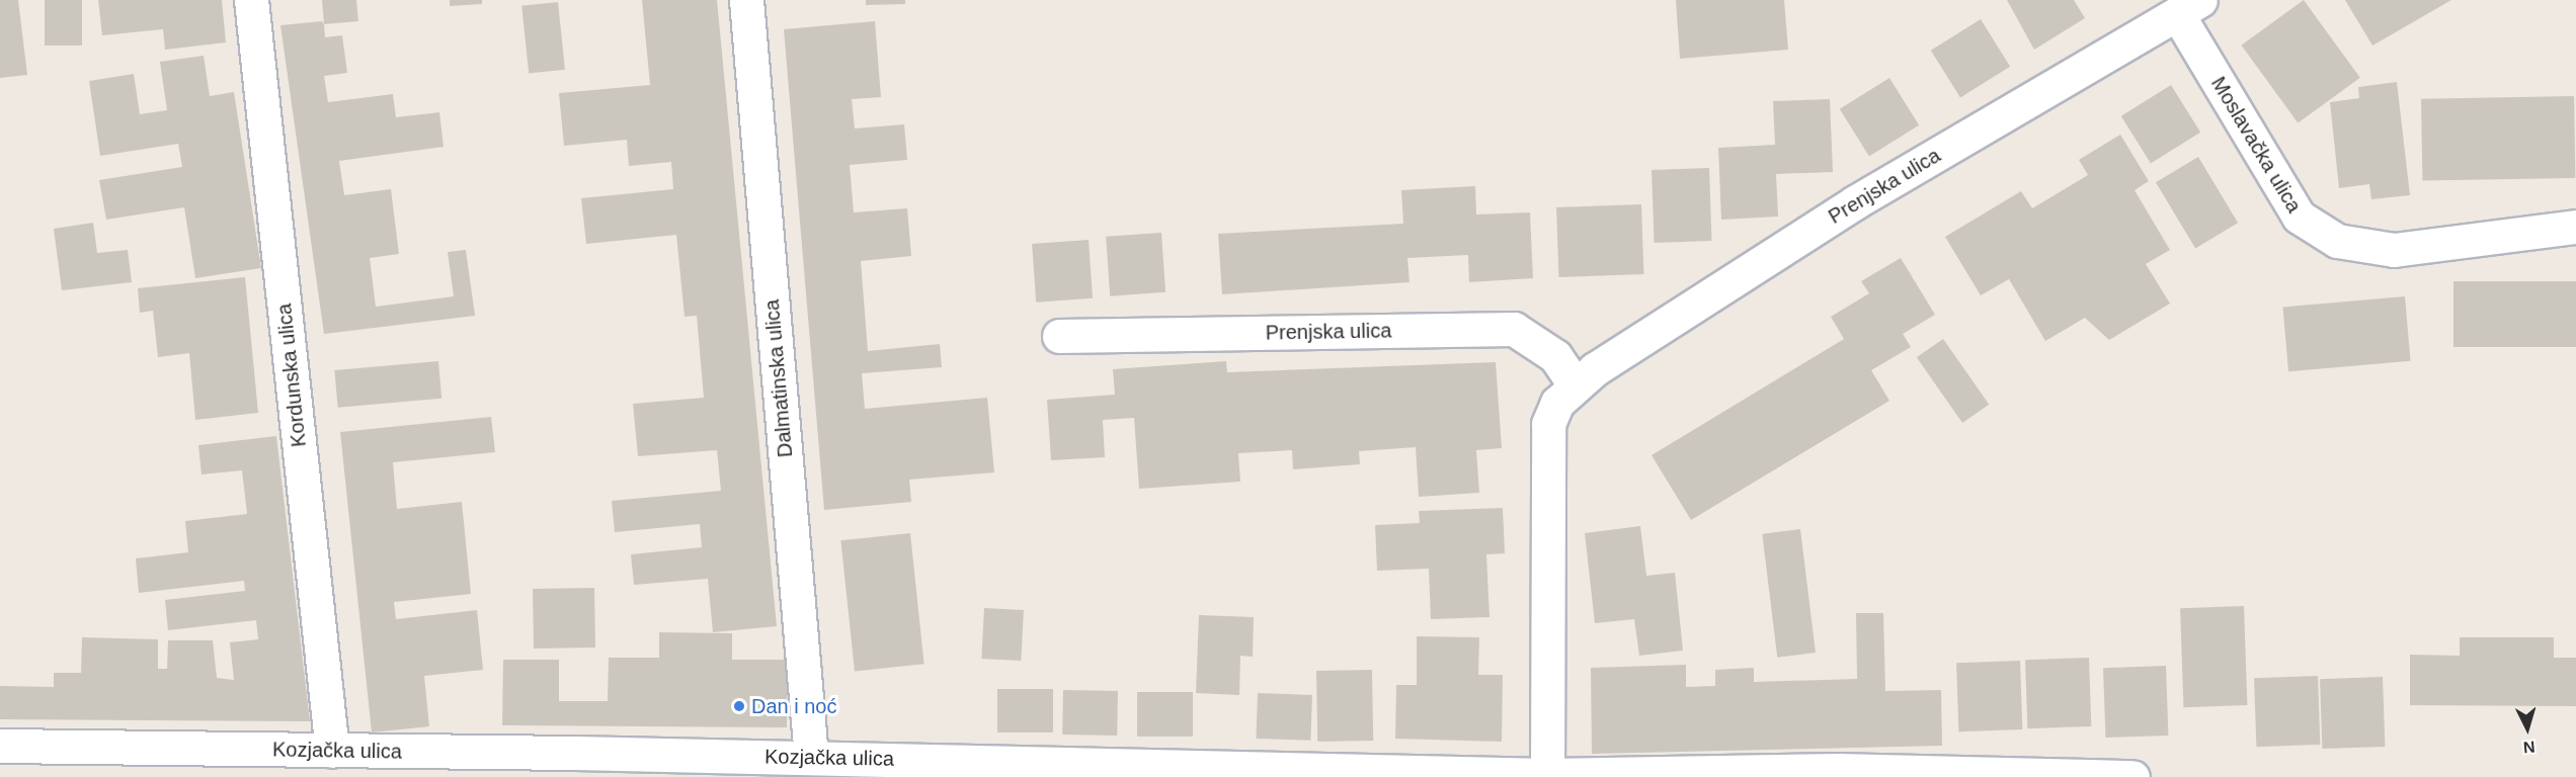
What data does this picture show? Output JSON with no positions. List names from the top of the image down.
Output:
{
  "streets": {
    "street": [
      "Moslavačka ulica",
      "Prenjska ulica",
      "Kordunska ulica",
      "Dalmatinska ulica",
      "Kozjačka ulica"
    ]
  },
  "crossings": [
    ["Moslavačka ulica", "Prenjska ulica"],
    ["Prenjska ulica", "Kozjačka ulica"],
    ["Kordunska ulica", "Kozjačka ulica"],
    ["Dalmatinska ulica", "Kozjačka ulica"]
  ],
  "places": ["Dan i noć"],
  "north": "bottom"
}
